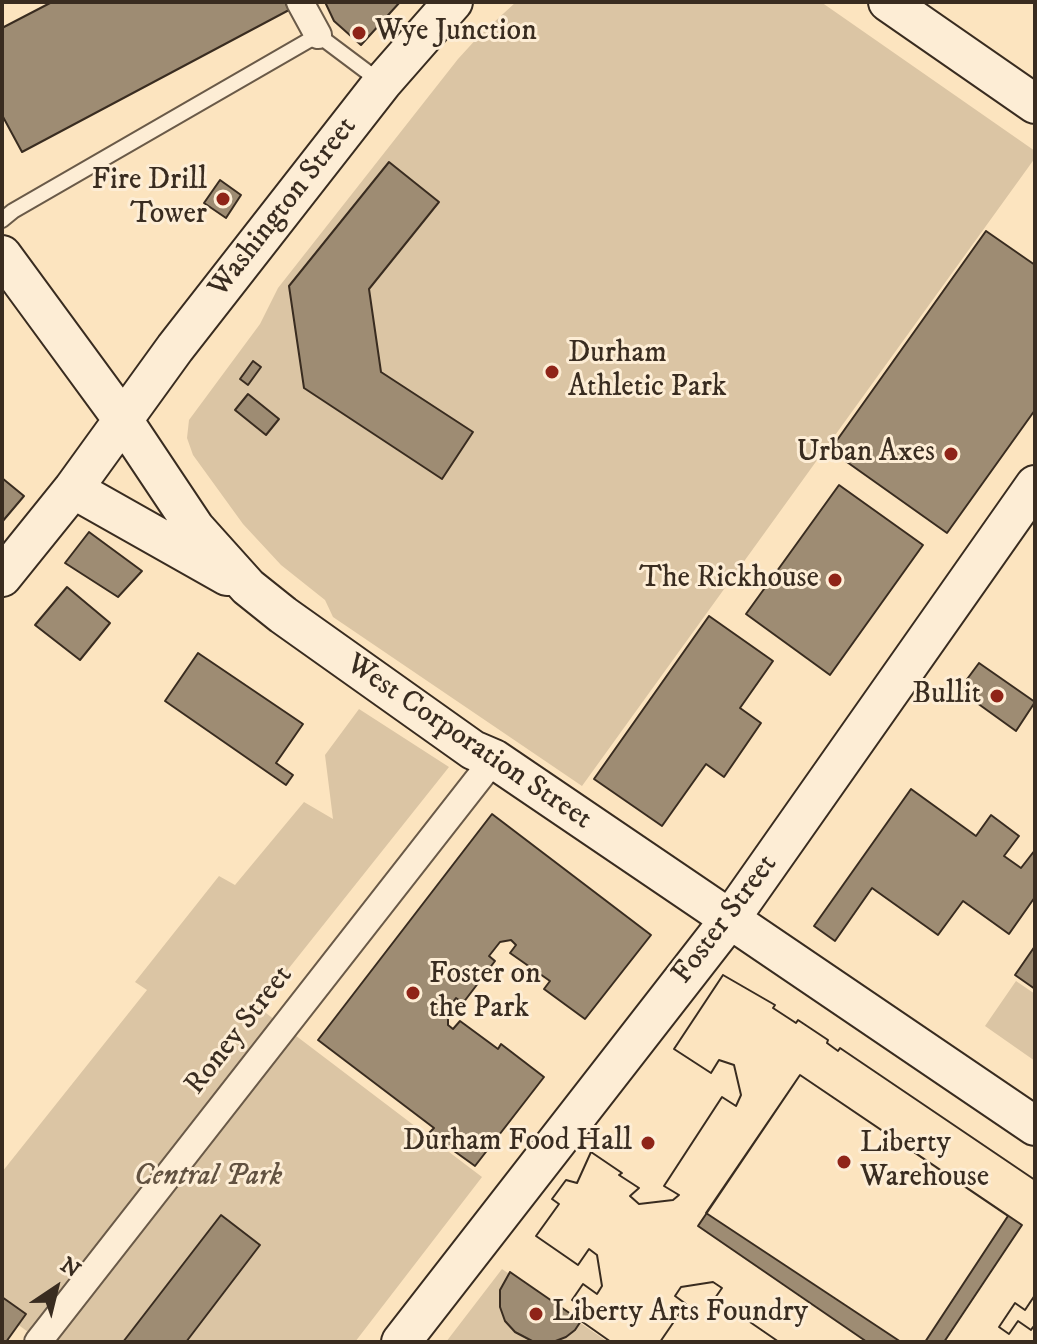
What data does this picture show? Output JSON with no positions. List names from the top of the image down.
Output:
{
  "streets": {
    "street": [
      "Washington Street",
      "West Corporation Street",
      "Foster Street",
      "Roney Street"
    ]
  },
  "crossings": [
    ["Washington Street", "West Corporation Street"],
    ["West Corporation Street", "Foster Street"],
    ["West Corporation Street", "Roney Street"]
  ],
  "parks": ["Central Park"],
  "places": [
    "Wye Junction",
    "Fire Drill Tower",
    "Durham Athletic Park",
    "Urban Axes",
    "The Rickhouse",
    "Bullit",
    "Foster on the Park",
    "Durham Food Hall",
    "Liberty Warehouse",
    "Liberty Arts Foundry"
  ],
  "north": "top right"
}
